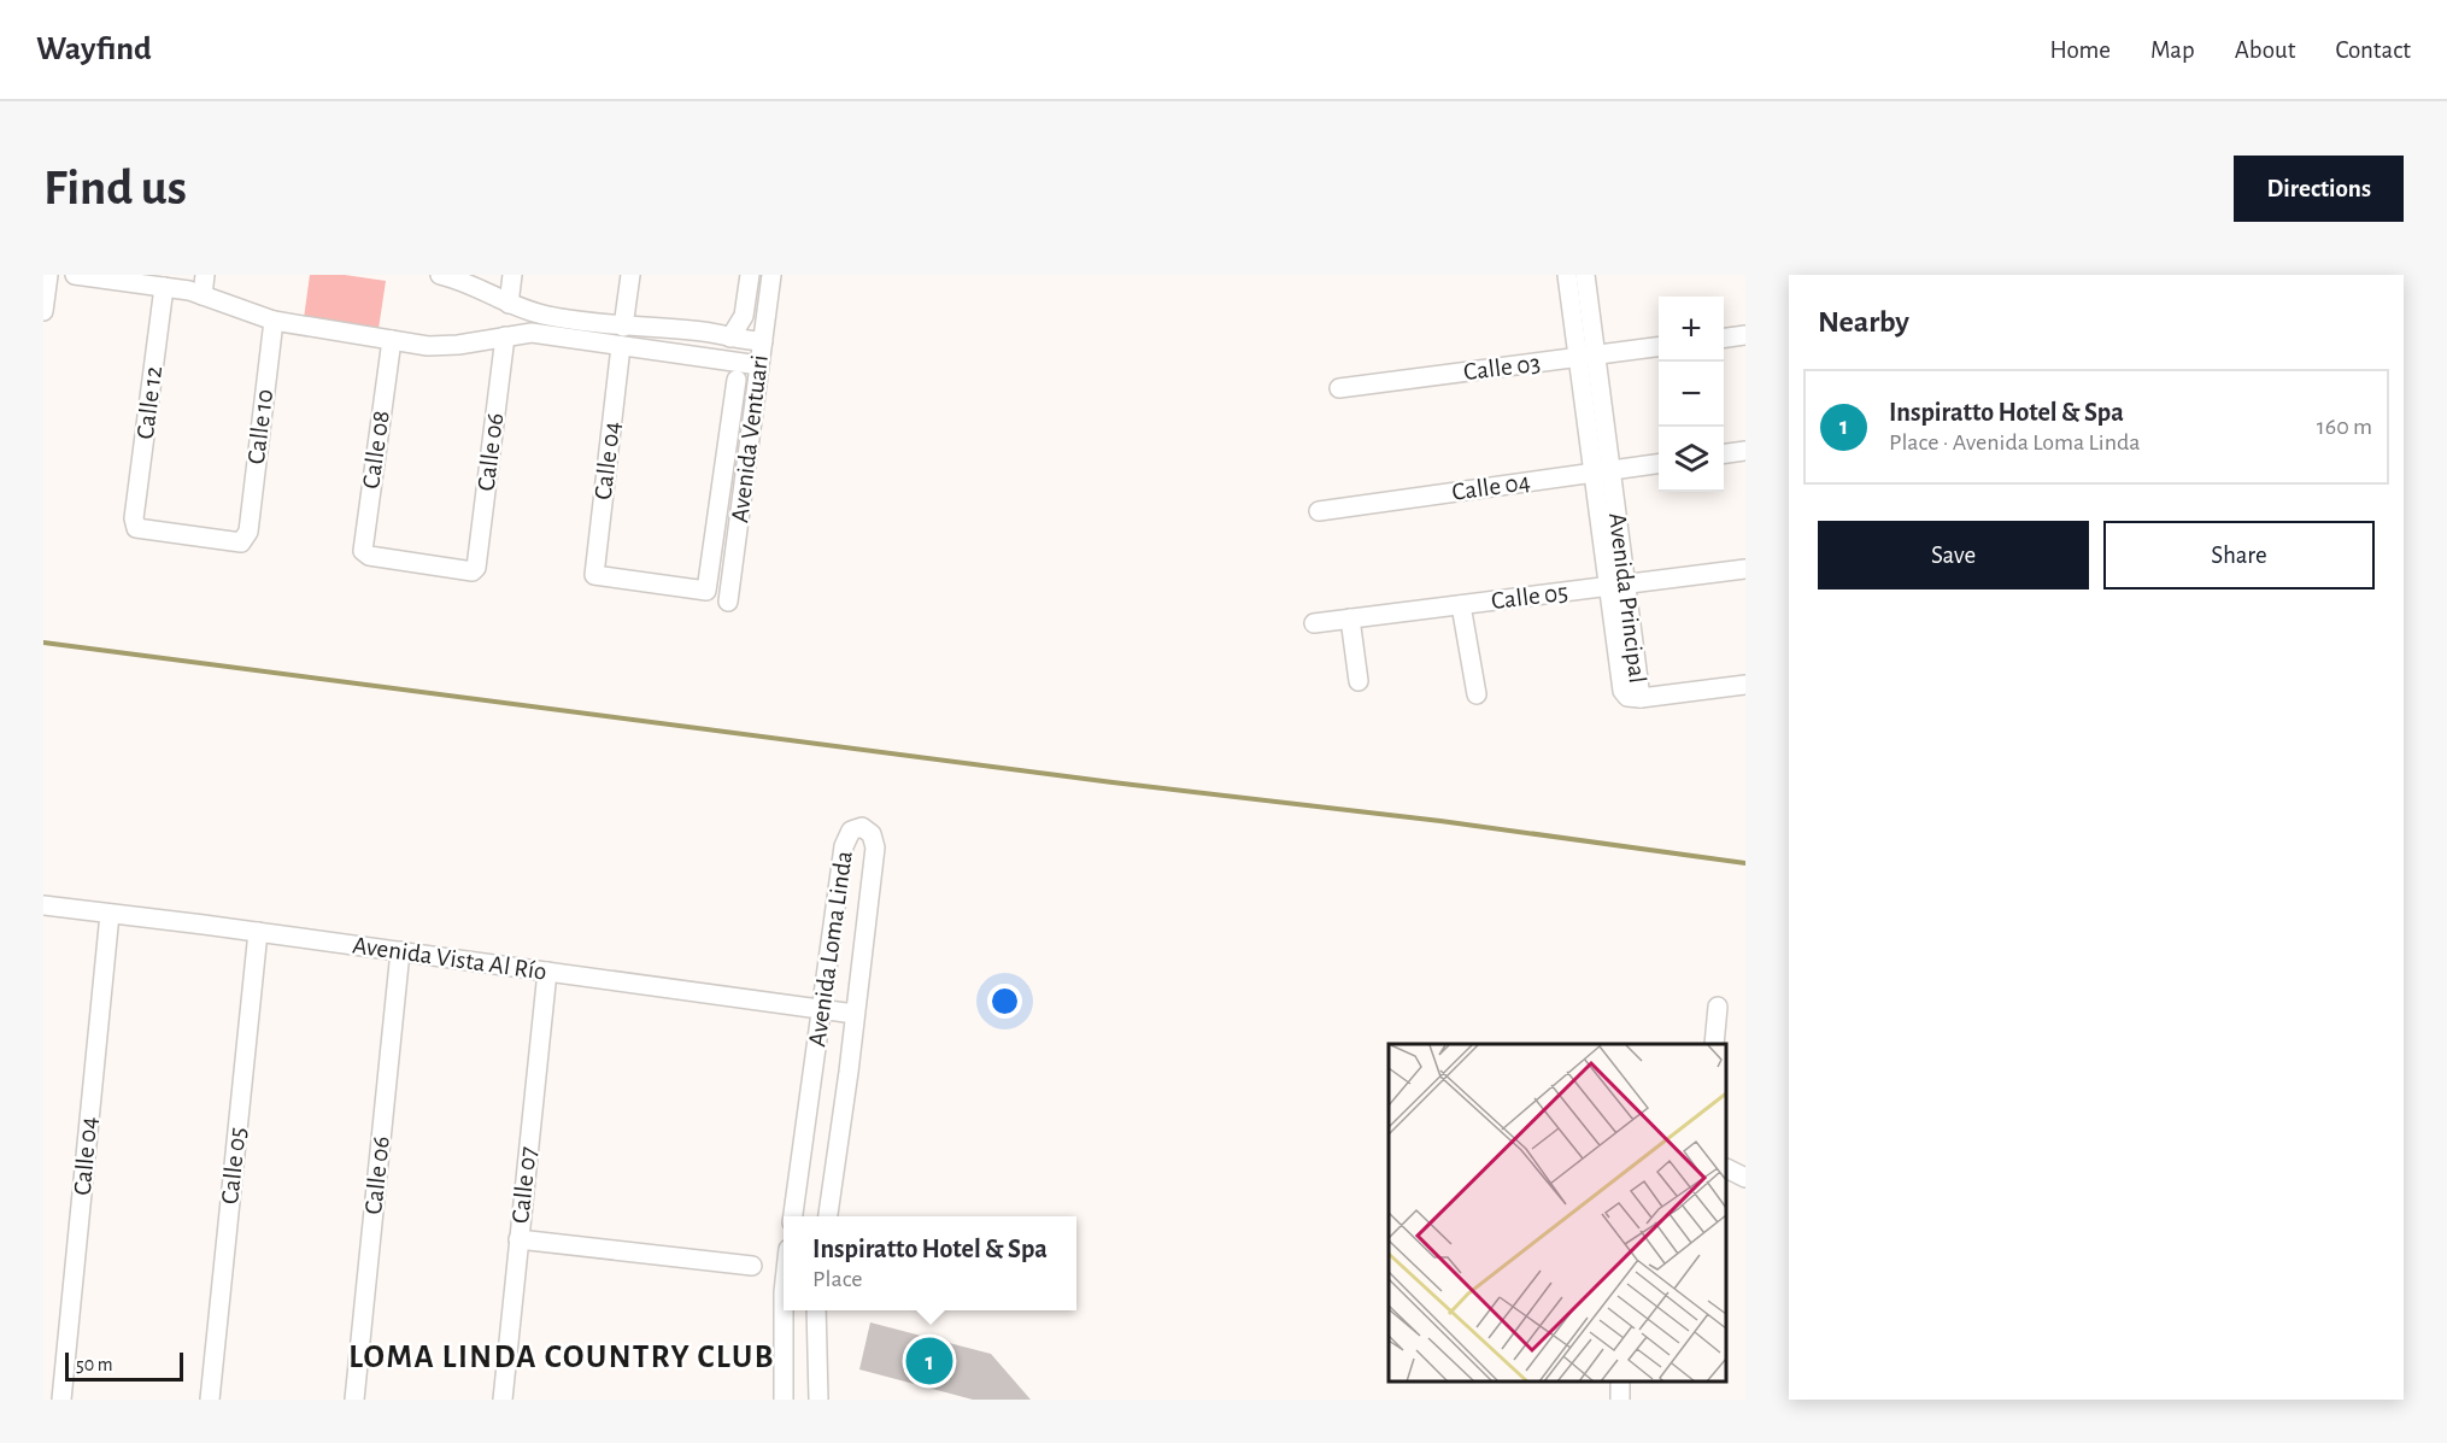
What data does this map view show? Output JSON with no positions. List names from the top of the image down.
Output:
{
  "streets": {
    "street": [
      "Calle 03",
      "Calle 12",
      "Calle 10",
      "Avenida Ventuari",
      "Calle 08",
      "Calle 06",
      "Calle 04",
      "Calle 05",
      "Avenida Principal",
      "Avenida Loma Linda",
      "Avenida Vista Al Río",
      "Calle 07"
    ]
  },
  "crossings": [
    ["Calle 03", "Avenida Principal"],
    ["Calle 12", "Calle 10"],
    ["Calle 08", "Calle 06"],
    ["Calle 06", "Avenida Vista Al Río"],
    ["Calle 04", "Avenida Principal"],
    ["Calle 04", "Avenida Vista Al Río"],
    ["Calle 05", "Avenida Principal"],
    ["Calle 05", "Avenida Vista Al Río"],
    ["Avenida Loma Linda", "Avenida Vista Al Río"],
    ["Avenida Vista Al Río", "Calle 07"]
  ],
  "districts": ["LOMA LINDA COUNTRY CLUB"],
  "scale_bar": "50 m",
  "page": {
    "header": "Wayfind",
    "nav": [
      "Home",
      "Map",
      "About",
      "Contact"
    ],
    "buttons": [
      "Directions",
      ["Save", "Share"]
    ],
    "title": "Find us",
    "heading": "Nearby",
    "map_buttons": ["+", "−"],
    "list": [
      {
        "mark": "1",
        "name": "Inspiratto Hotel & Spa",
        "note": "Place · Avenida Loma Linda",
        "value": "160 m"
      }
    ],
    "popup": ["Inspiratto Hotel & Spa", "Place"],
    "pins": "1",
    "scale": "50 m"
  }
}
